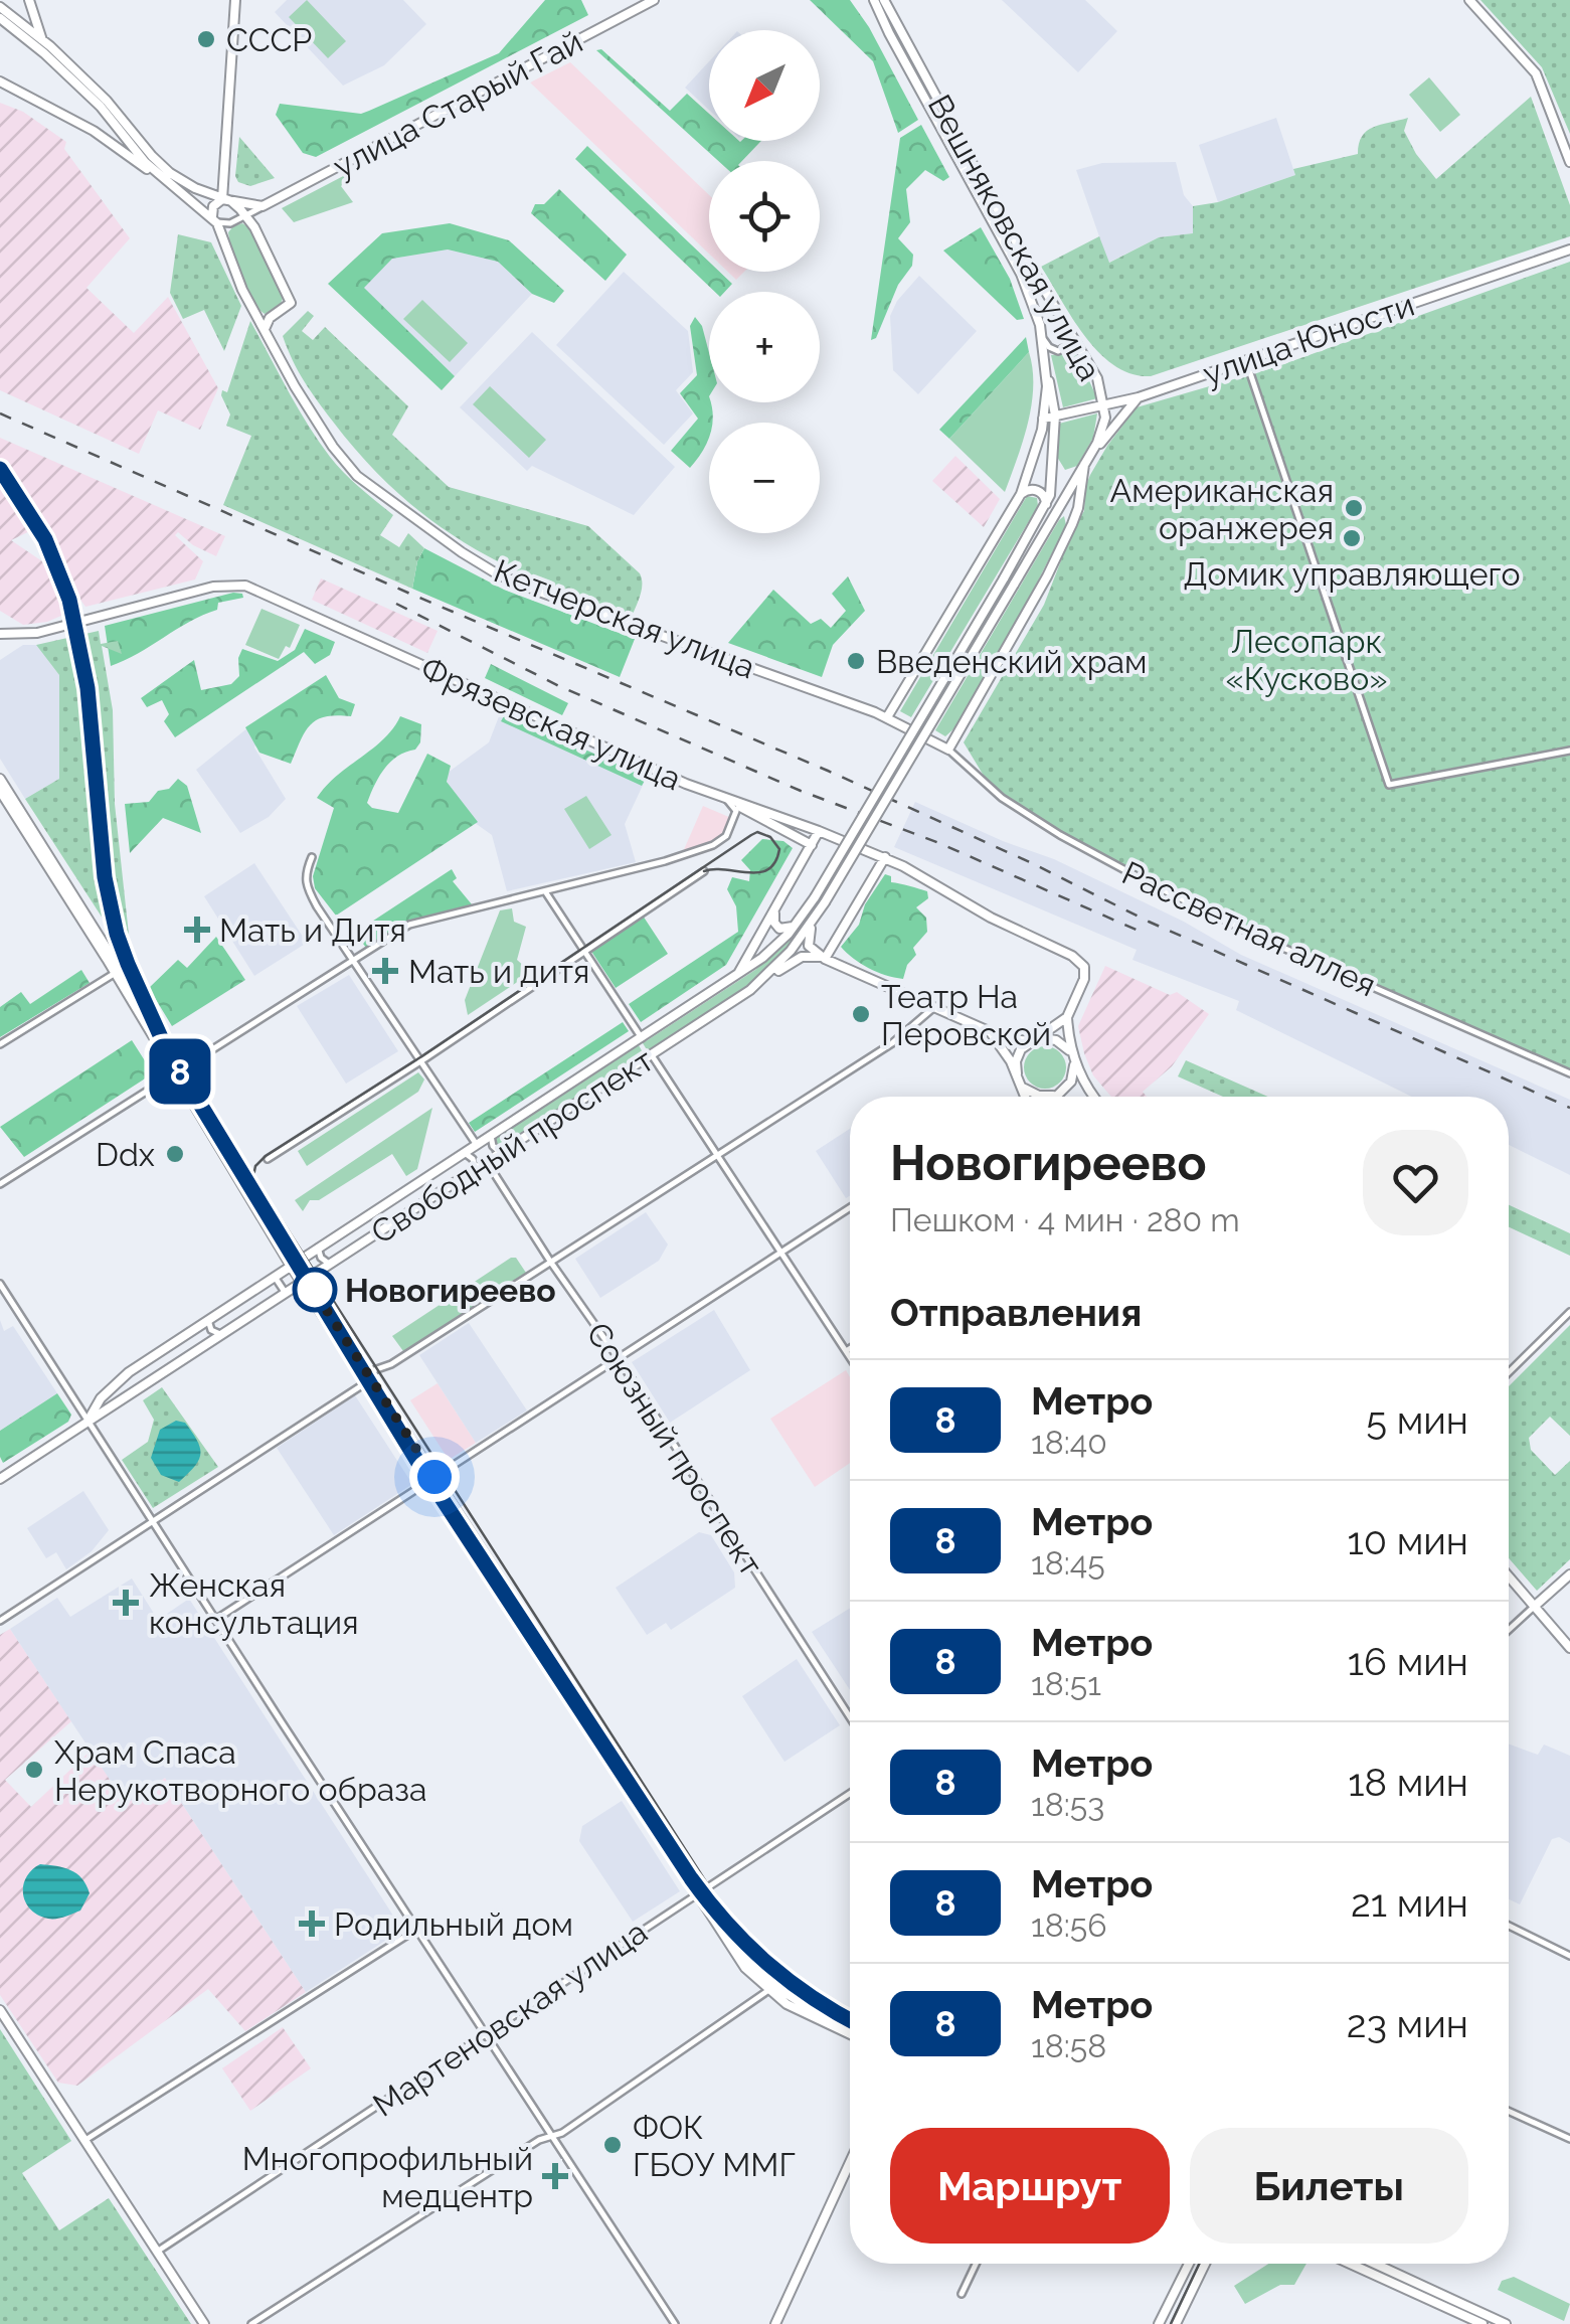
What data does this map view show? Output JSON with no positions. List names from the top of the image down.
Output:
{
  "streets": {
    "main road": [
      "улица Старый Гай",
      "Вешняковская улица",
      "улица Юности",
      "Кетчерская улица",
      "Фрязевская улица",
      "Свободный проспект"
    ],
    "street": ["Рассветная аллея", "Союзный проспект", "Мартеновская улица"]
  },
  "crossings": [
    ["улица Старый Гай", "Кетчерская улица"],
    ["Вешняковская улица", "улица Юности"],
    ["Вешняковская улица", "Кетчерская улица"],
    ["Вешняковская улица", "Рассветная аллея"],
    ["Вешняковская улица", "Свободный проспект"],
    ["Кетчерская улица", "Рассветная аллея"],
    ["Свободный проспект", "Союзный проспект"]
  ],
  "parks": ["Лесопарк «Кусково»"],
  "places": {
    "other": [
      "СССР",
      "Американская оранжерея",
      "Домик управляющего",
      "Введенский храм",
      "Театр На Перовской",
      "Ddx",
      "Новогиреево",
      "Храм Спаса Нерукотворного образа",
      "ФОК ГБОУ ММГ"
    ],
    "health": [
      "Мать и Дитя",
      "Мать и дитя",
      "Женская консультация",
      "Родильный дом",
      "Многопрофильный медцентр"
    ]
  },
  "lines": ["metro line 8"],
  "north": "bottom left",
  "page": {
    "on_map": "8",
    "map_buttons": ["+", "−"],
    "heading": [
      ["Новогиреево", "Пешком · 4 мин · 280 m"],
      "Отправления"
    ],
    "list": [
      {
        "mark": "8",
        "name": "Метро",
        "note": "18:40",
        "value": "5 мин"
      },
      {
        "mark": "8",
        "name": "Метро",
        "note": "18:45",
        "value": "10 мин"
      },
      {
        "mark": "8",
        "name": "Метро",
        "note": "18:51",
        "value": "16 мин"
      },
      {
        "mark": "8",
        "name": "Метро",
        "note": "18:53",
        "value": "18 мин"
      },
      {
        "mark": "8",
        "name": "Метро",
        "note": "18:56",
        "value": "21 мин"
      },
      {
        "mark": "8",
        "name": "Метро",
        "note": "18:58",
        "value": "23 мин"
      }
    ],
    "buttons": ["Маршрут", "Билеты"]
  }
}
